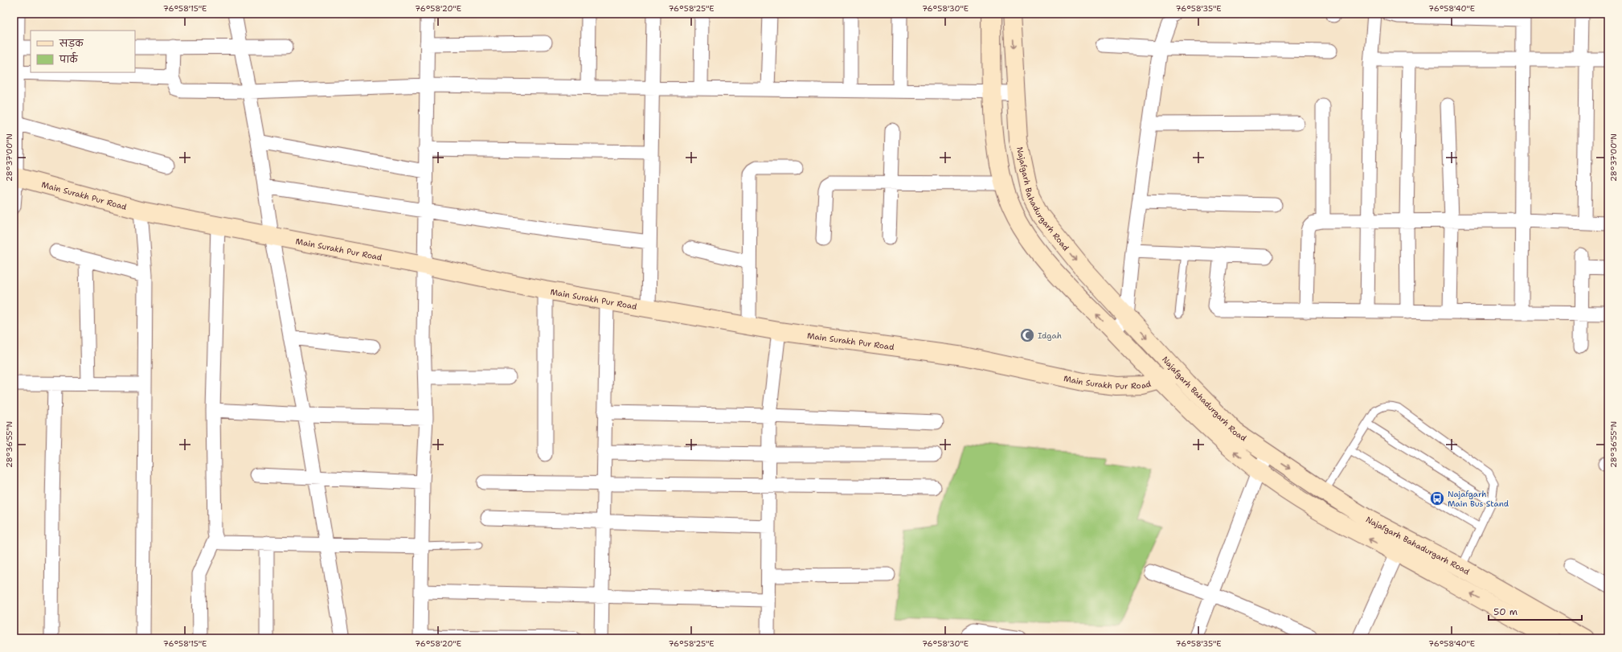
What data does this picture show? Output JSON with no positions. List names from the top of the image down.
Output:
{
  "streets": {
    "main road": ["Main Surakh Pur Road", "Najafgarh Bahadurgarh Road"]
  },
  "crossings": [
    ["Main Surakh Pur Road", "Najafgarh Bahadurgarh Road"]
  ],
  "places": {
    "mosque": ["Idgah"],
    "bus stop": ["Najafgarh Main Bus Stand"]
  },
  "legend": ["सड़क", "पार्क"],
  "scale_bar": "50 m",
  "coordinates": [
    "76°58'15\"E",
    "76°58'20\"E",
    "76°58'25\"E",
    "76°58'30\"E",
    "76°58'35\"E",
    "76°58'40\"E",
    "28°37'00\"N",
    "28°36'55\"N"
  ]
}
